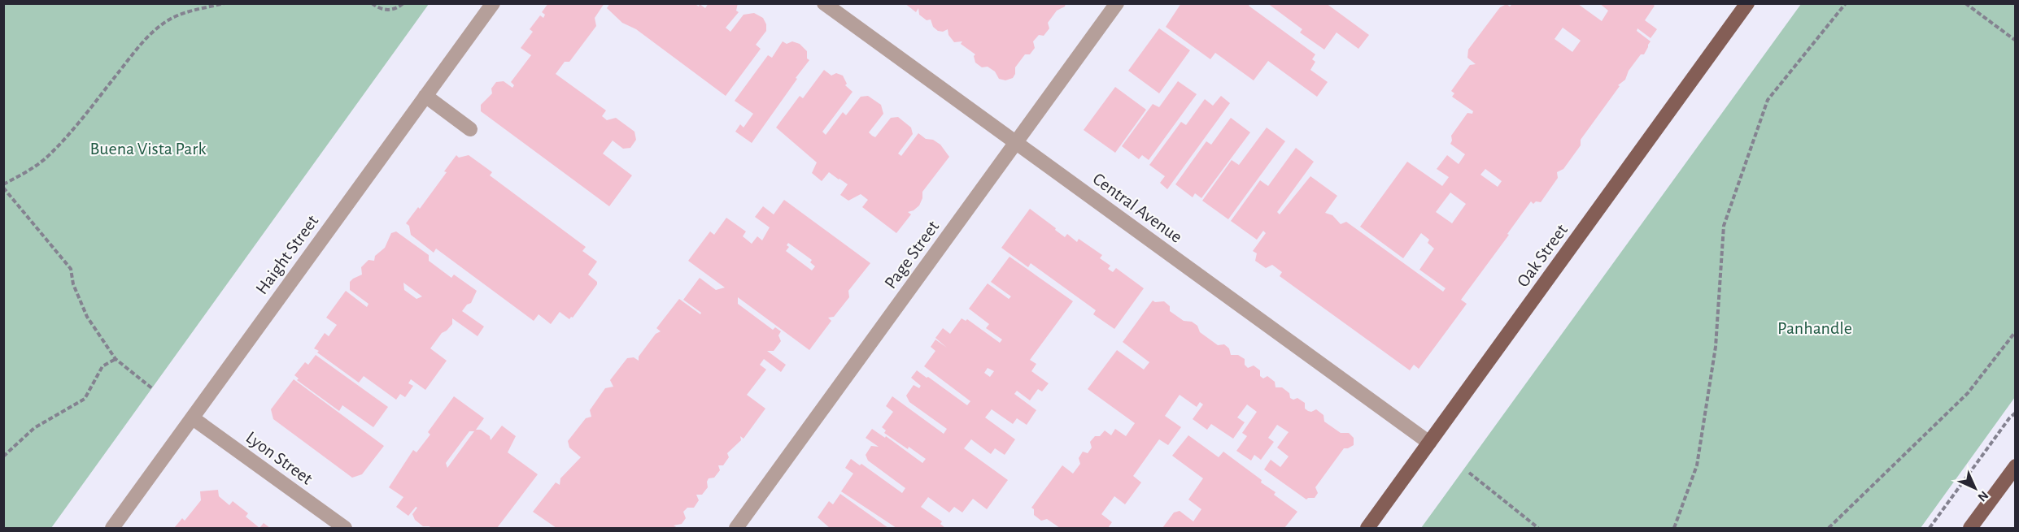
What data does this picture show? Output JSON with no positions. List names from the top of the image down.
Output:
{
  "streets": {
    "main road": ["Oak Street"],
    "street": [
      "Central Avenue",
      "Haight Street",
      "Page Street",
      "Lyon Street"
    ]
  },
  "crossings": [
    ["Central Avenue", "Page Street"],
    ["Central Avenue", "Oak Street"],
    ["Haight Street", "Lyon Street"]
  ],
  "parks": ["Buena Vista Park", "Panhandle"],
  "north": "bottom right"
}
